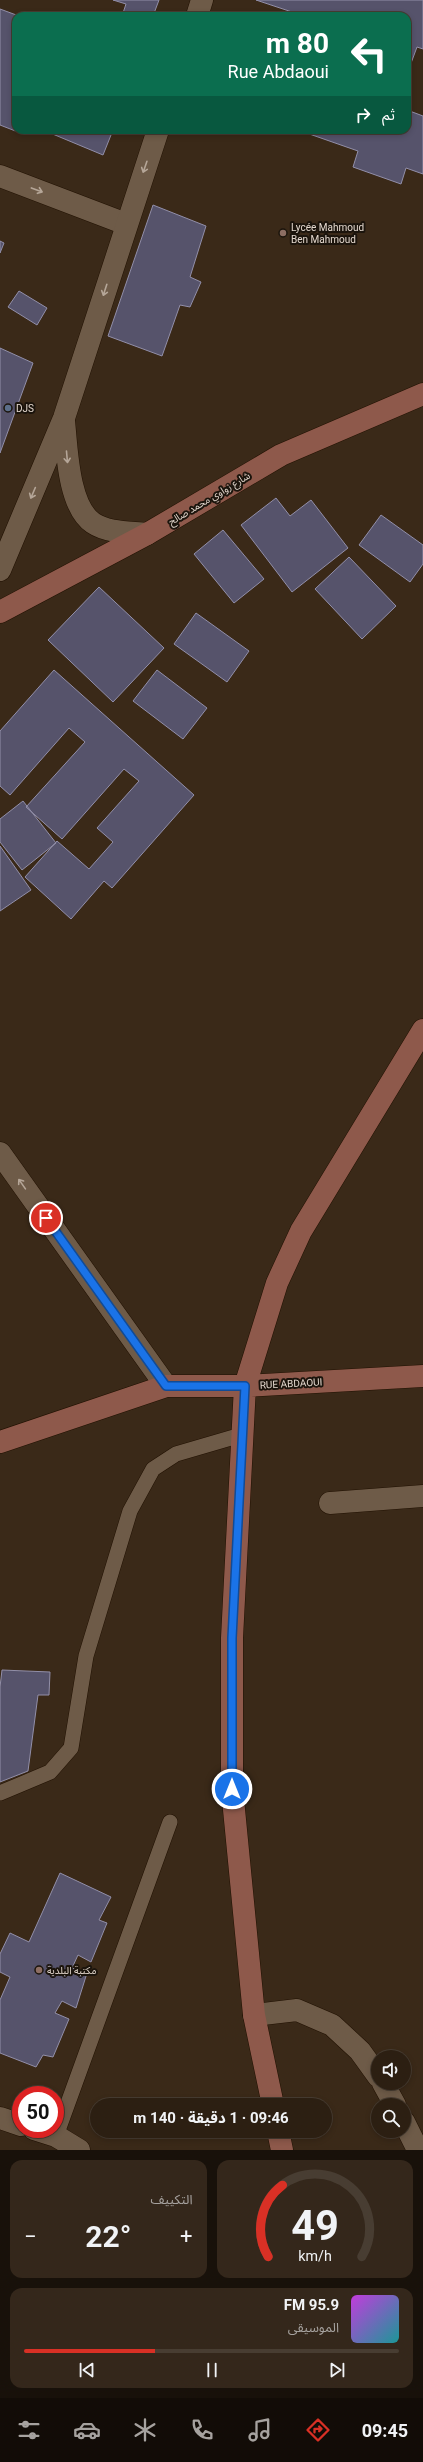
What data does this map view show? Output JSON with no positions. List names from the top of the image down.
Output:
{
  "streets": {
    "main road": ["شارع زواوي محمد صالح", "RUE ABDAOUI"]
  },
  "places": ["Lycée Mahmoud Ben Mahmoud", "DJS", "مكتبة البلدية"],
  "page": {
    "turn": ["80 m", "Rue Abdaoui"],
    "then": "ثم",
    "limit": "50",
    "trip": "09:46 · 1 دقيقة · 140 m",
    "tile": "التكييف",
    "heat": ["−", "22°", "+"],
    "song": ["95.9 FM", "الموسيقى"],
    "tabs": "09:45",
    "gauge": ["49", "km/h"]
  }
}
